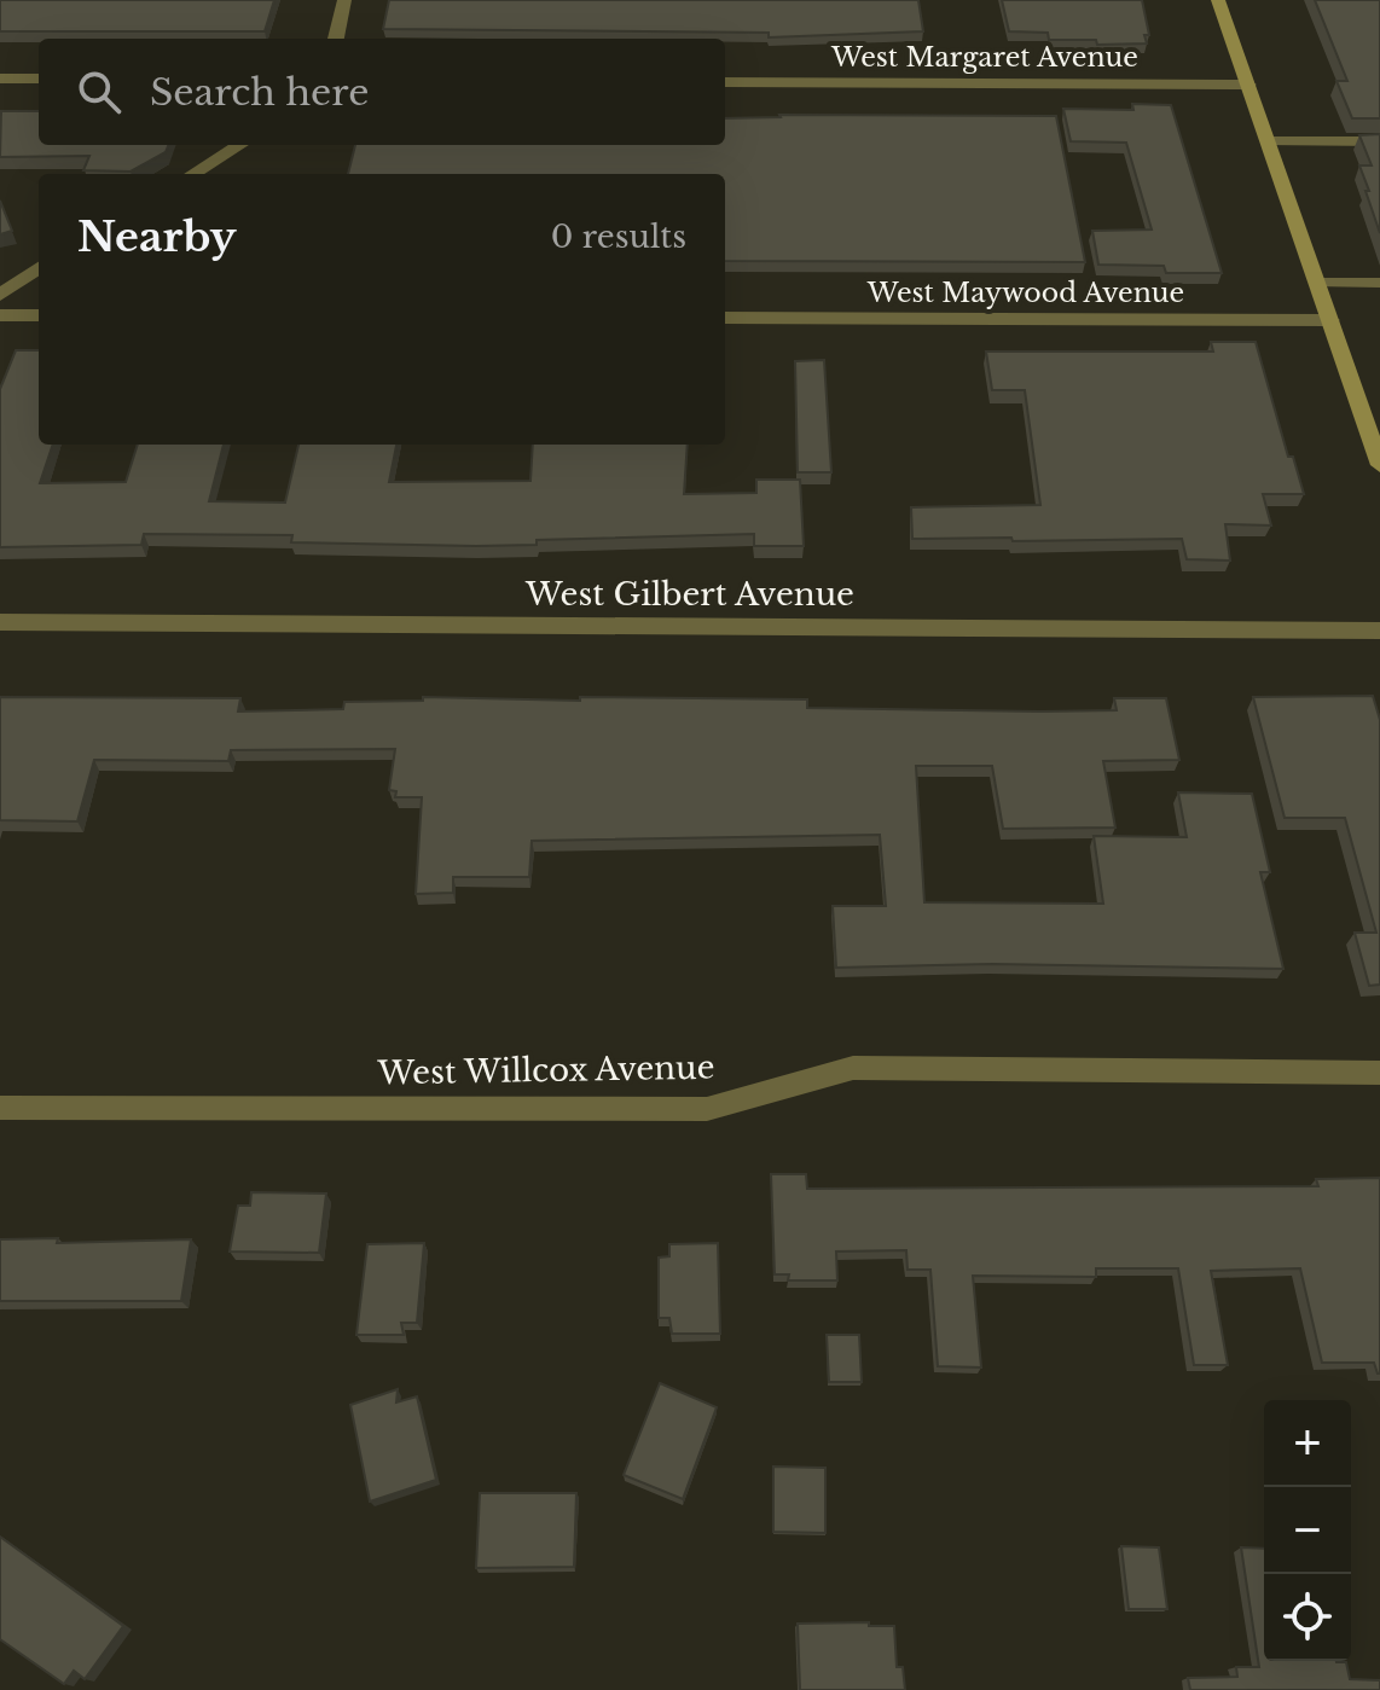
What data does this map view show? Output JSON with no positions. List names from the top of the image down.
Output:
{
  "streets": {
    "street": [
      "West Margaret Avenue",
      "West Maywood Avenue",
      "West Gilbert Avenue",
      "West Willcox Avenue"
    ]
  },
  "page": {
    "search": "Search here",
    "heading": ["Nearby", "0 results"],
    "map_buttons": ["+", "−"]
  }
}
